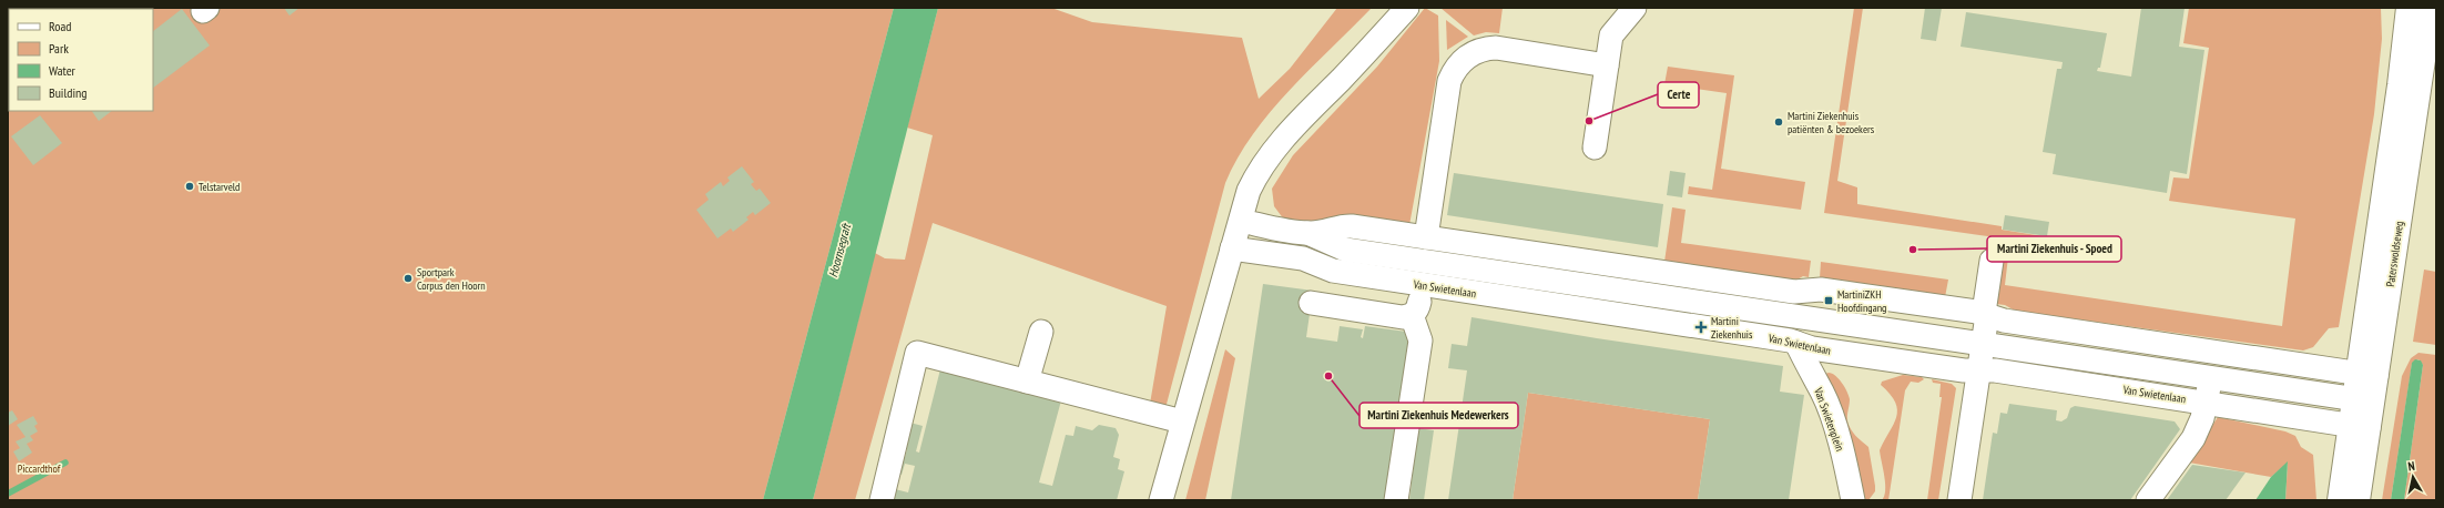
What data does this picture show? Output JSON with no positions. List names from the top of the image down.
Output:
{
  "streets": {
    "main road": ["Paterswoldseweg"],
    "street": ["Van Swietenlaan", "Van Swietenplein"]
  },
  "crossings": [
    ["Paterswoldseweg", "Van Swietenlaan"],
    ["Van Swietenlaan", "Van Swietenplein"]
  ],
  "water": ["Hoornsegraft"],
  "parks": ["Piccardthof"],
  "places": {
    "other": [
      "Certe",
      "Martini Ziekenhuis patiënten & bezoekers",
      "Telstarveld",
      "Martini Ziekenhuis - Spoed",
      "Sportpark Corpus den Hoorn",
      "Martini Ziekenhuis Medewerkers"
    ],
    "transit": ["MartiniZKH Hoofdingang"],
    "health": ["Martini Ziekenhuis"]
  },
  "legend": [
    "Road",
    "Park",
    "Water",
    "Building"
  ],
  "north": "top"
}
